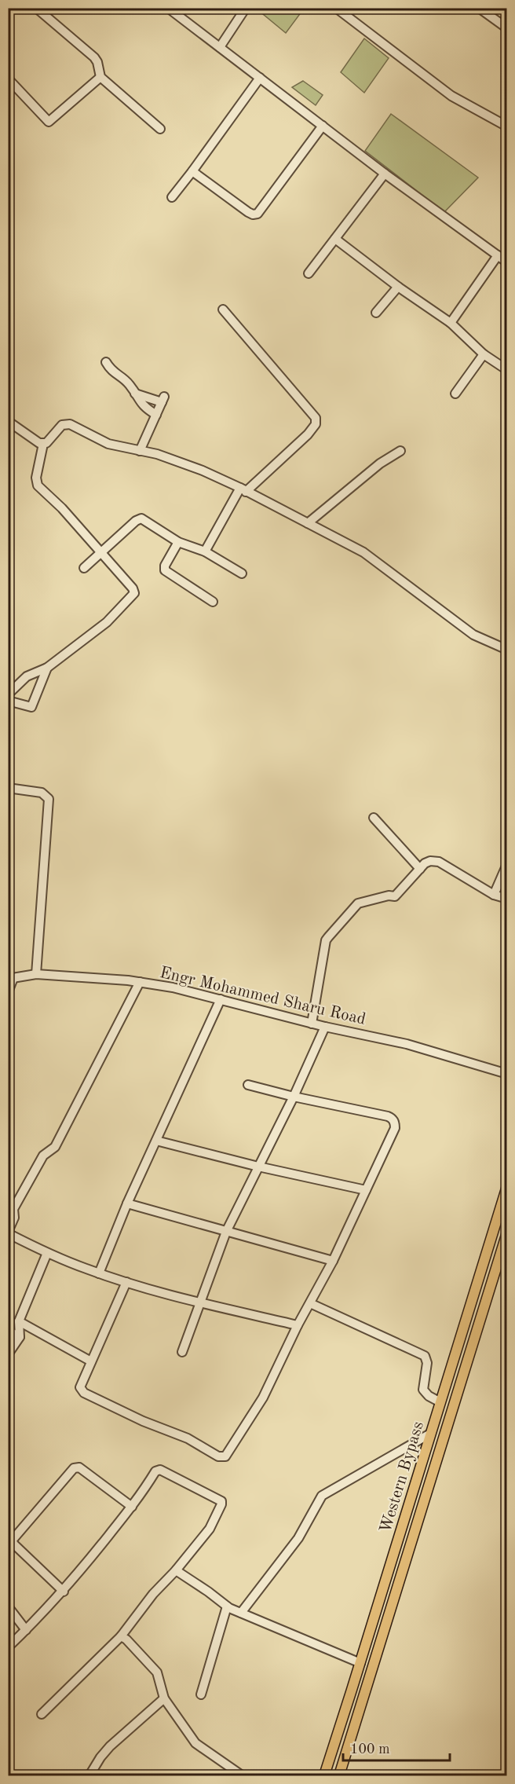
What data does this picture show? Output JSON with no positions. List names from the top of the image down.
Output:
{
  "streets": {
    "main road": ["Western Bypass"],
    "street": ["Engr Mohammed Sharu Road"]
  },
  "scale_bar": "100 m"
}
